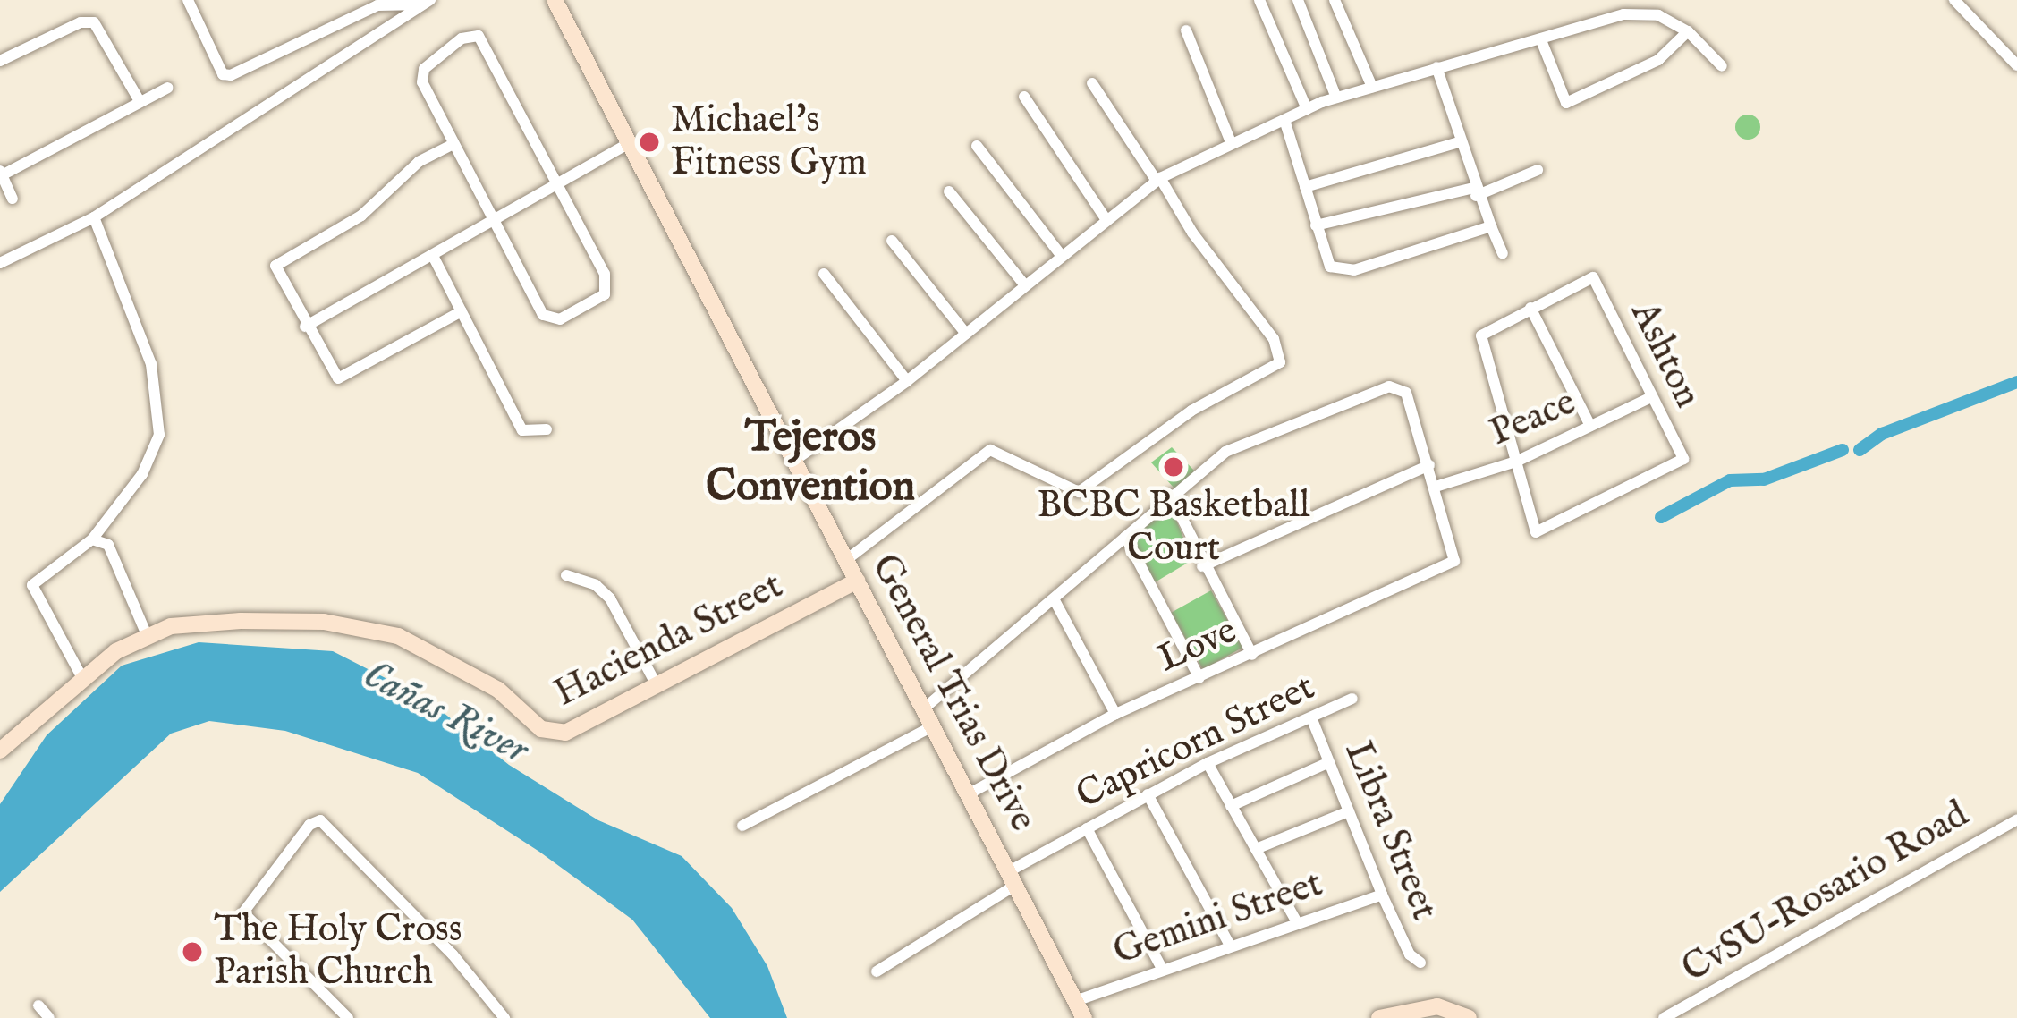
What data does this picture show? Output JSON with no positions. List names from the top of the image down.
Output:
{
  "streets": {
    "main road": ["Hacienda Street", "General Trias Drive"],
    "street": [
      "Ashton",
      "Peace",
      "Love",
      "Capricorn Street",
      "Libra Street",
      "CvSU–Rosario Road",
      "Gemini Street"
    ]
  },
  "crossings": [
    ["Ashton", "Peace"],
    ["Peace", "Love"],
    ["Hacienda Street", "General Trias Drive"],
    ["Love", "General Trias Drive"],
    ["General Trias Drive", "Capricorn Street"],
    ["General Trias Drive", "Gemini Street"],
    ["Capricorn Street", "Libra Street"],
    ["Libra Street", "Gemini Street"]
  ],
  "districts": ["Tejeros Convention"],
  "water": ["Cañas River"],
  "places": ["Michael's Fitness Gym", "BCBC Basketball Court", "The Holy Cross Parish Church"]
}
